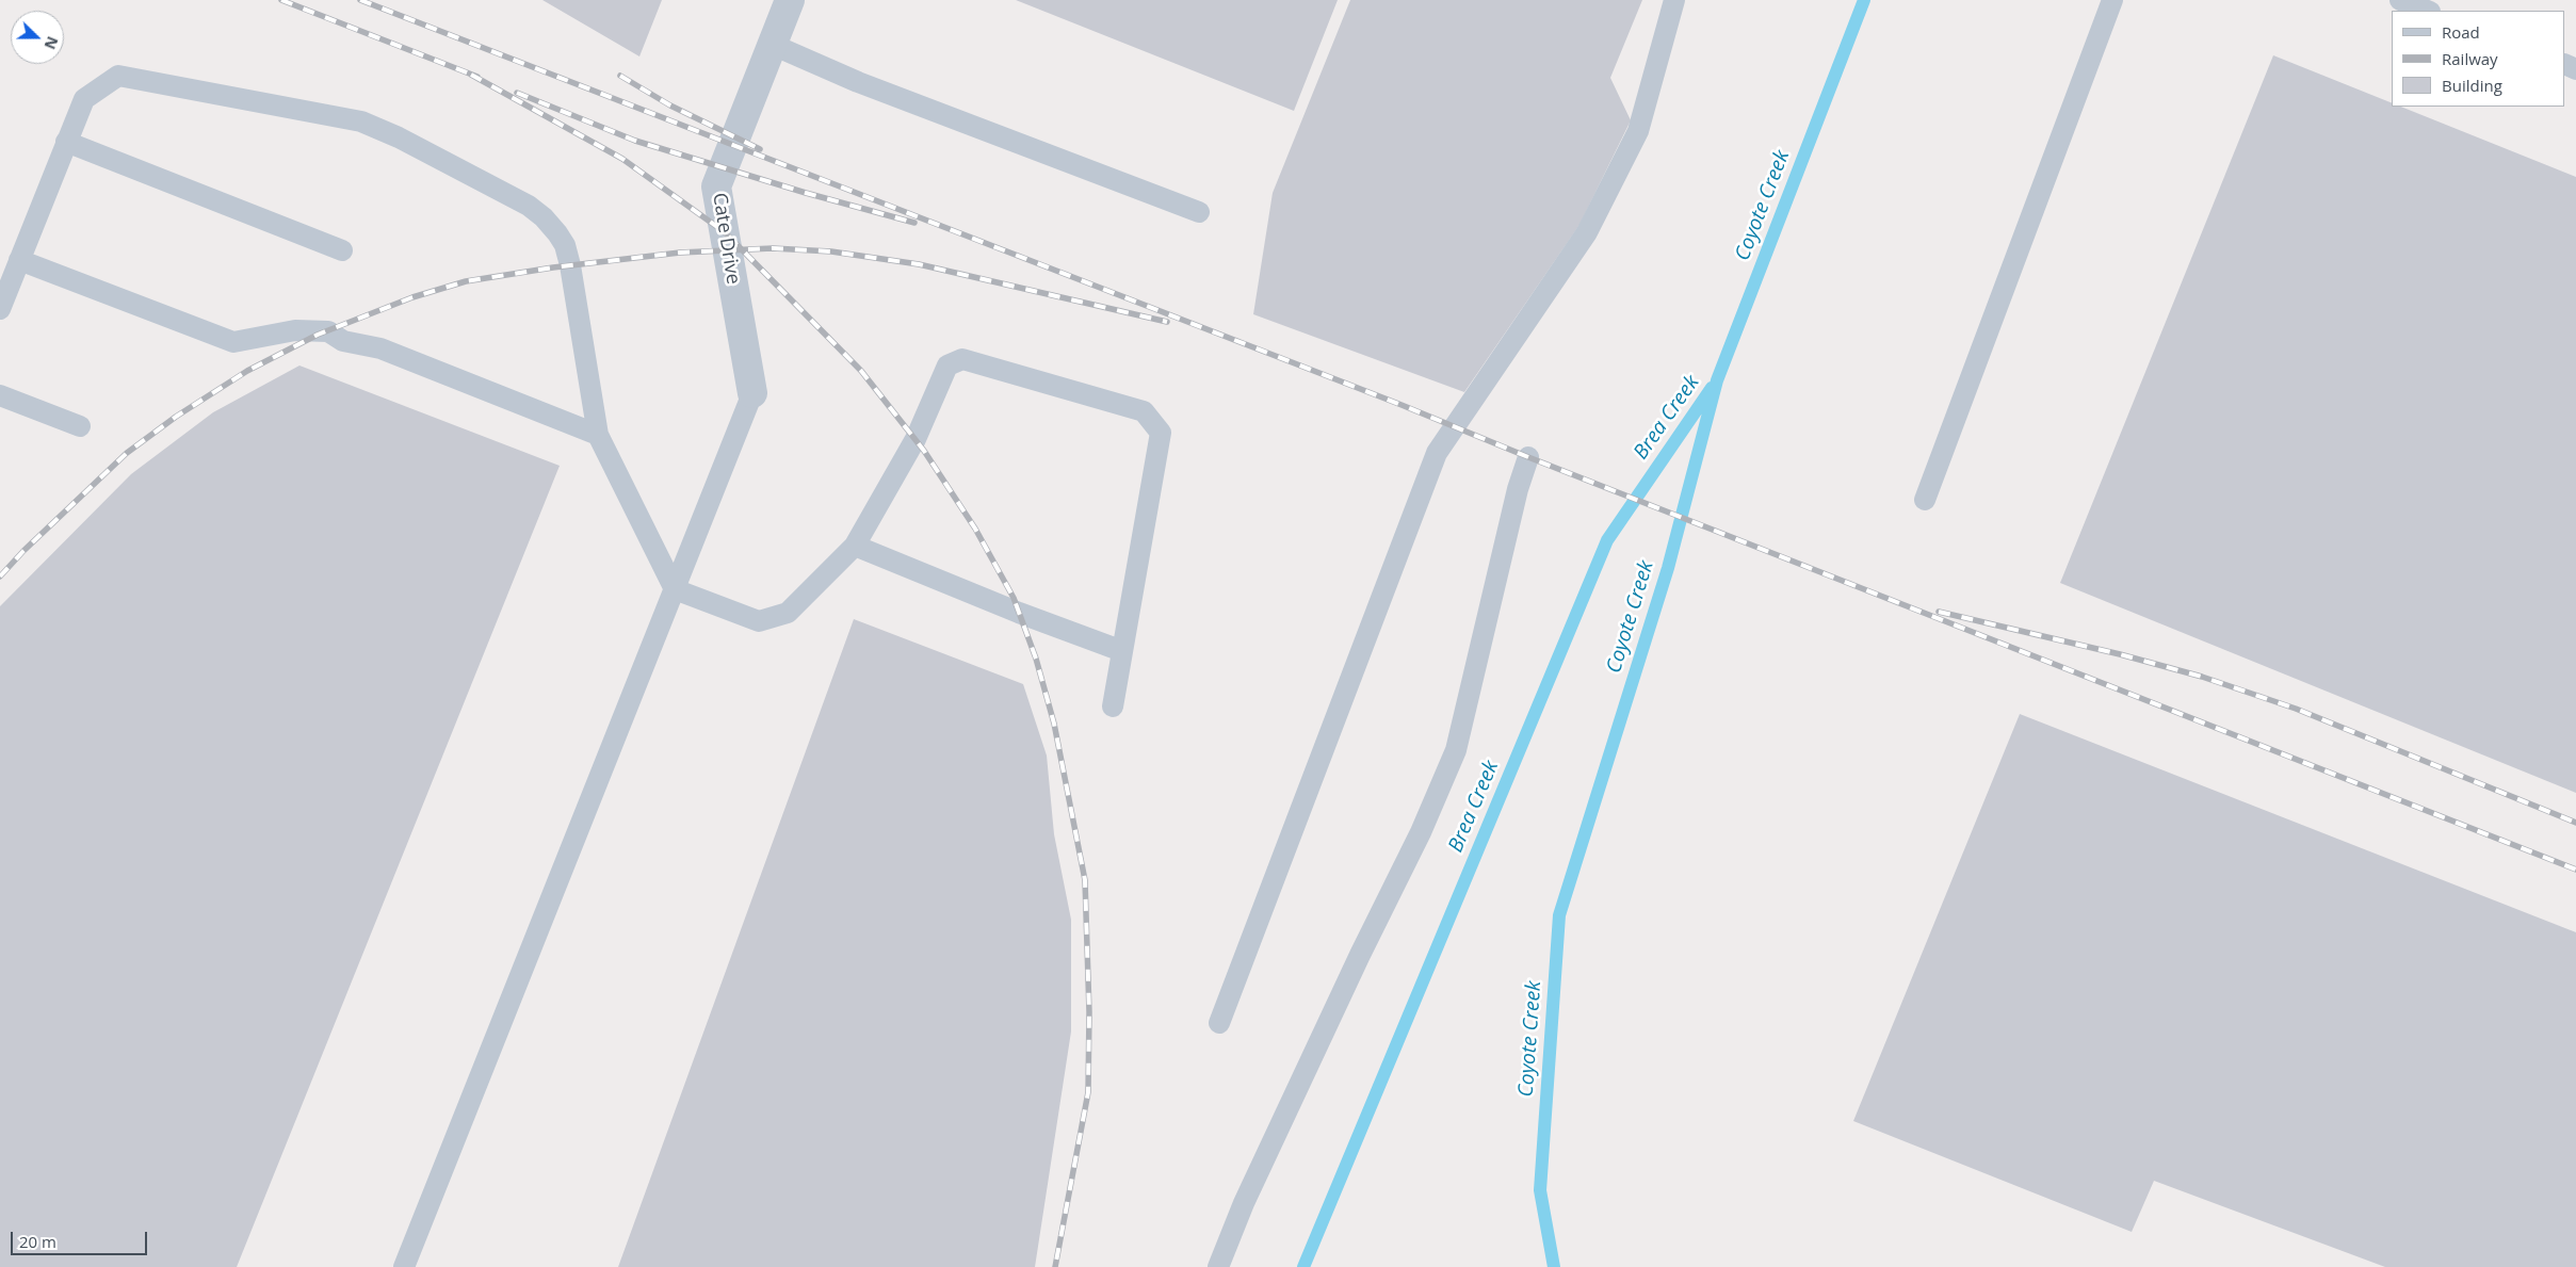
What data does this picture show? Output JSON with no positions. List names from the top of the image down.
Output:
{
  "streets": {
    "street": ["Cate Drive"]
  },
  "water": ["Coyote Creek", "Brea Creek"],
  "legend": ["Road", "Railway", "Building"],
  "scale_bar": "20 m",
  "north": "right"
}
